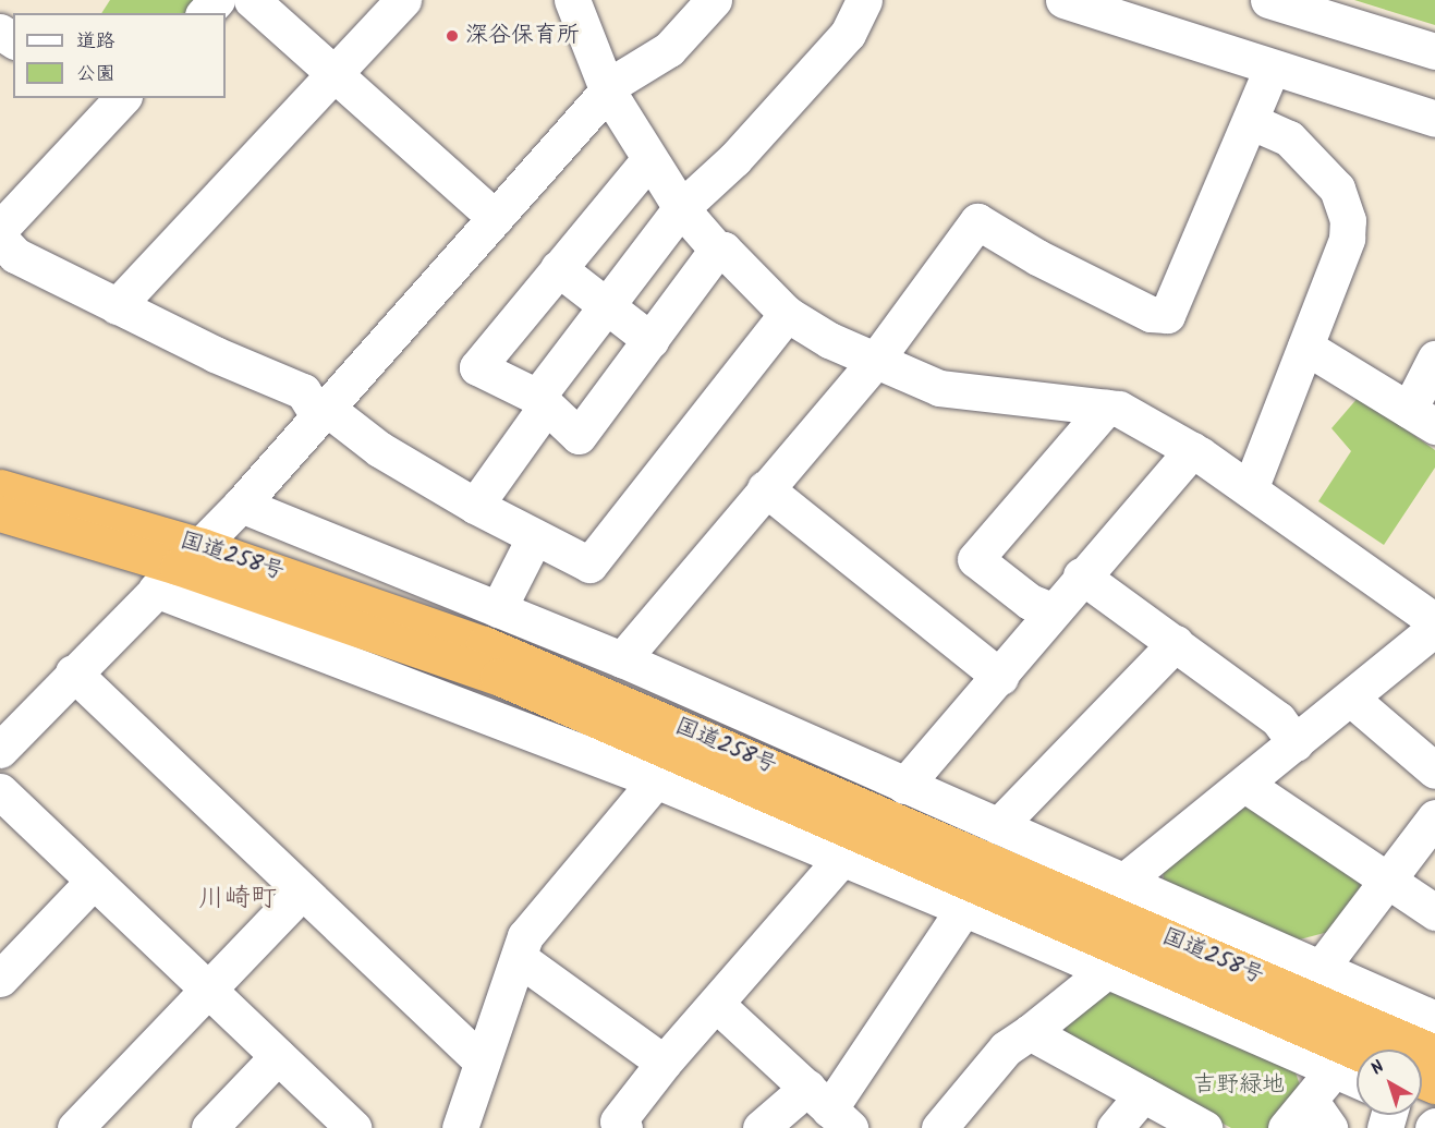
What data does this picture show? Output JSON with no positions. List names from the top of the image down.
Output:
{
  "streets": {
    "highway": ["国道258号"]
  },
  "districts": ["川崎町"],
  "parks": ["吉野緑地"],
  "places": ["深谷保育所"],
  "legend": ["道路", "公園"],
  "north": "top left"
}
